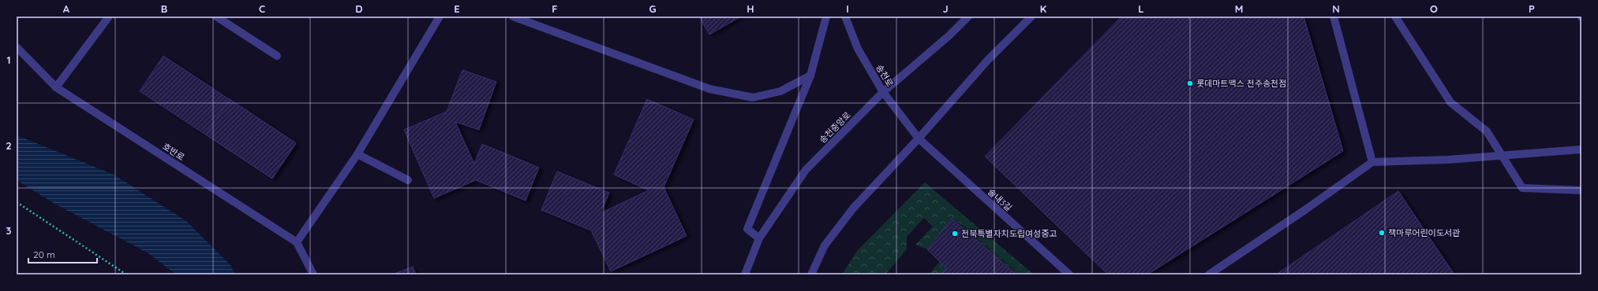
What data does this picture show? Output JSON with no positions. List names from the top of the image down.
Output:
{
  "streets": {
    "street": [
      "송천로",
      "송천중앙로",
      "호반로",
      "솔내3길"
    ]
  },
  "crossings": [
    ["송천로", "송천중앙로"],
    ["송천로", "솔내3길"]
  ],
  "places": ["롯데마트맥스 전주송천점", "책마루어린이도서관", "전북특별자치도립여성중고"],
  "scale_bar": "20 m",
  "grid": {
    "columns": [
      "A",
      "B",
      "C",
      "D",
      "E",
      "F",
      "G",
      "H",
      "I",
      "J",
      "K",
      "L",
      "M",
      "N",
      "O",
      "P"
    ],
    "rows": ["1", "2", "3"]
  }
}
